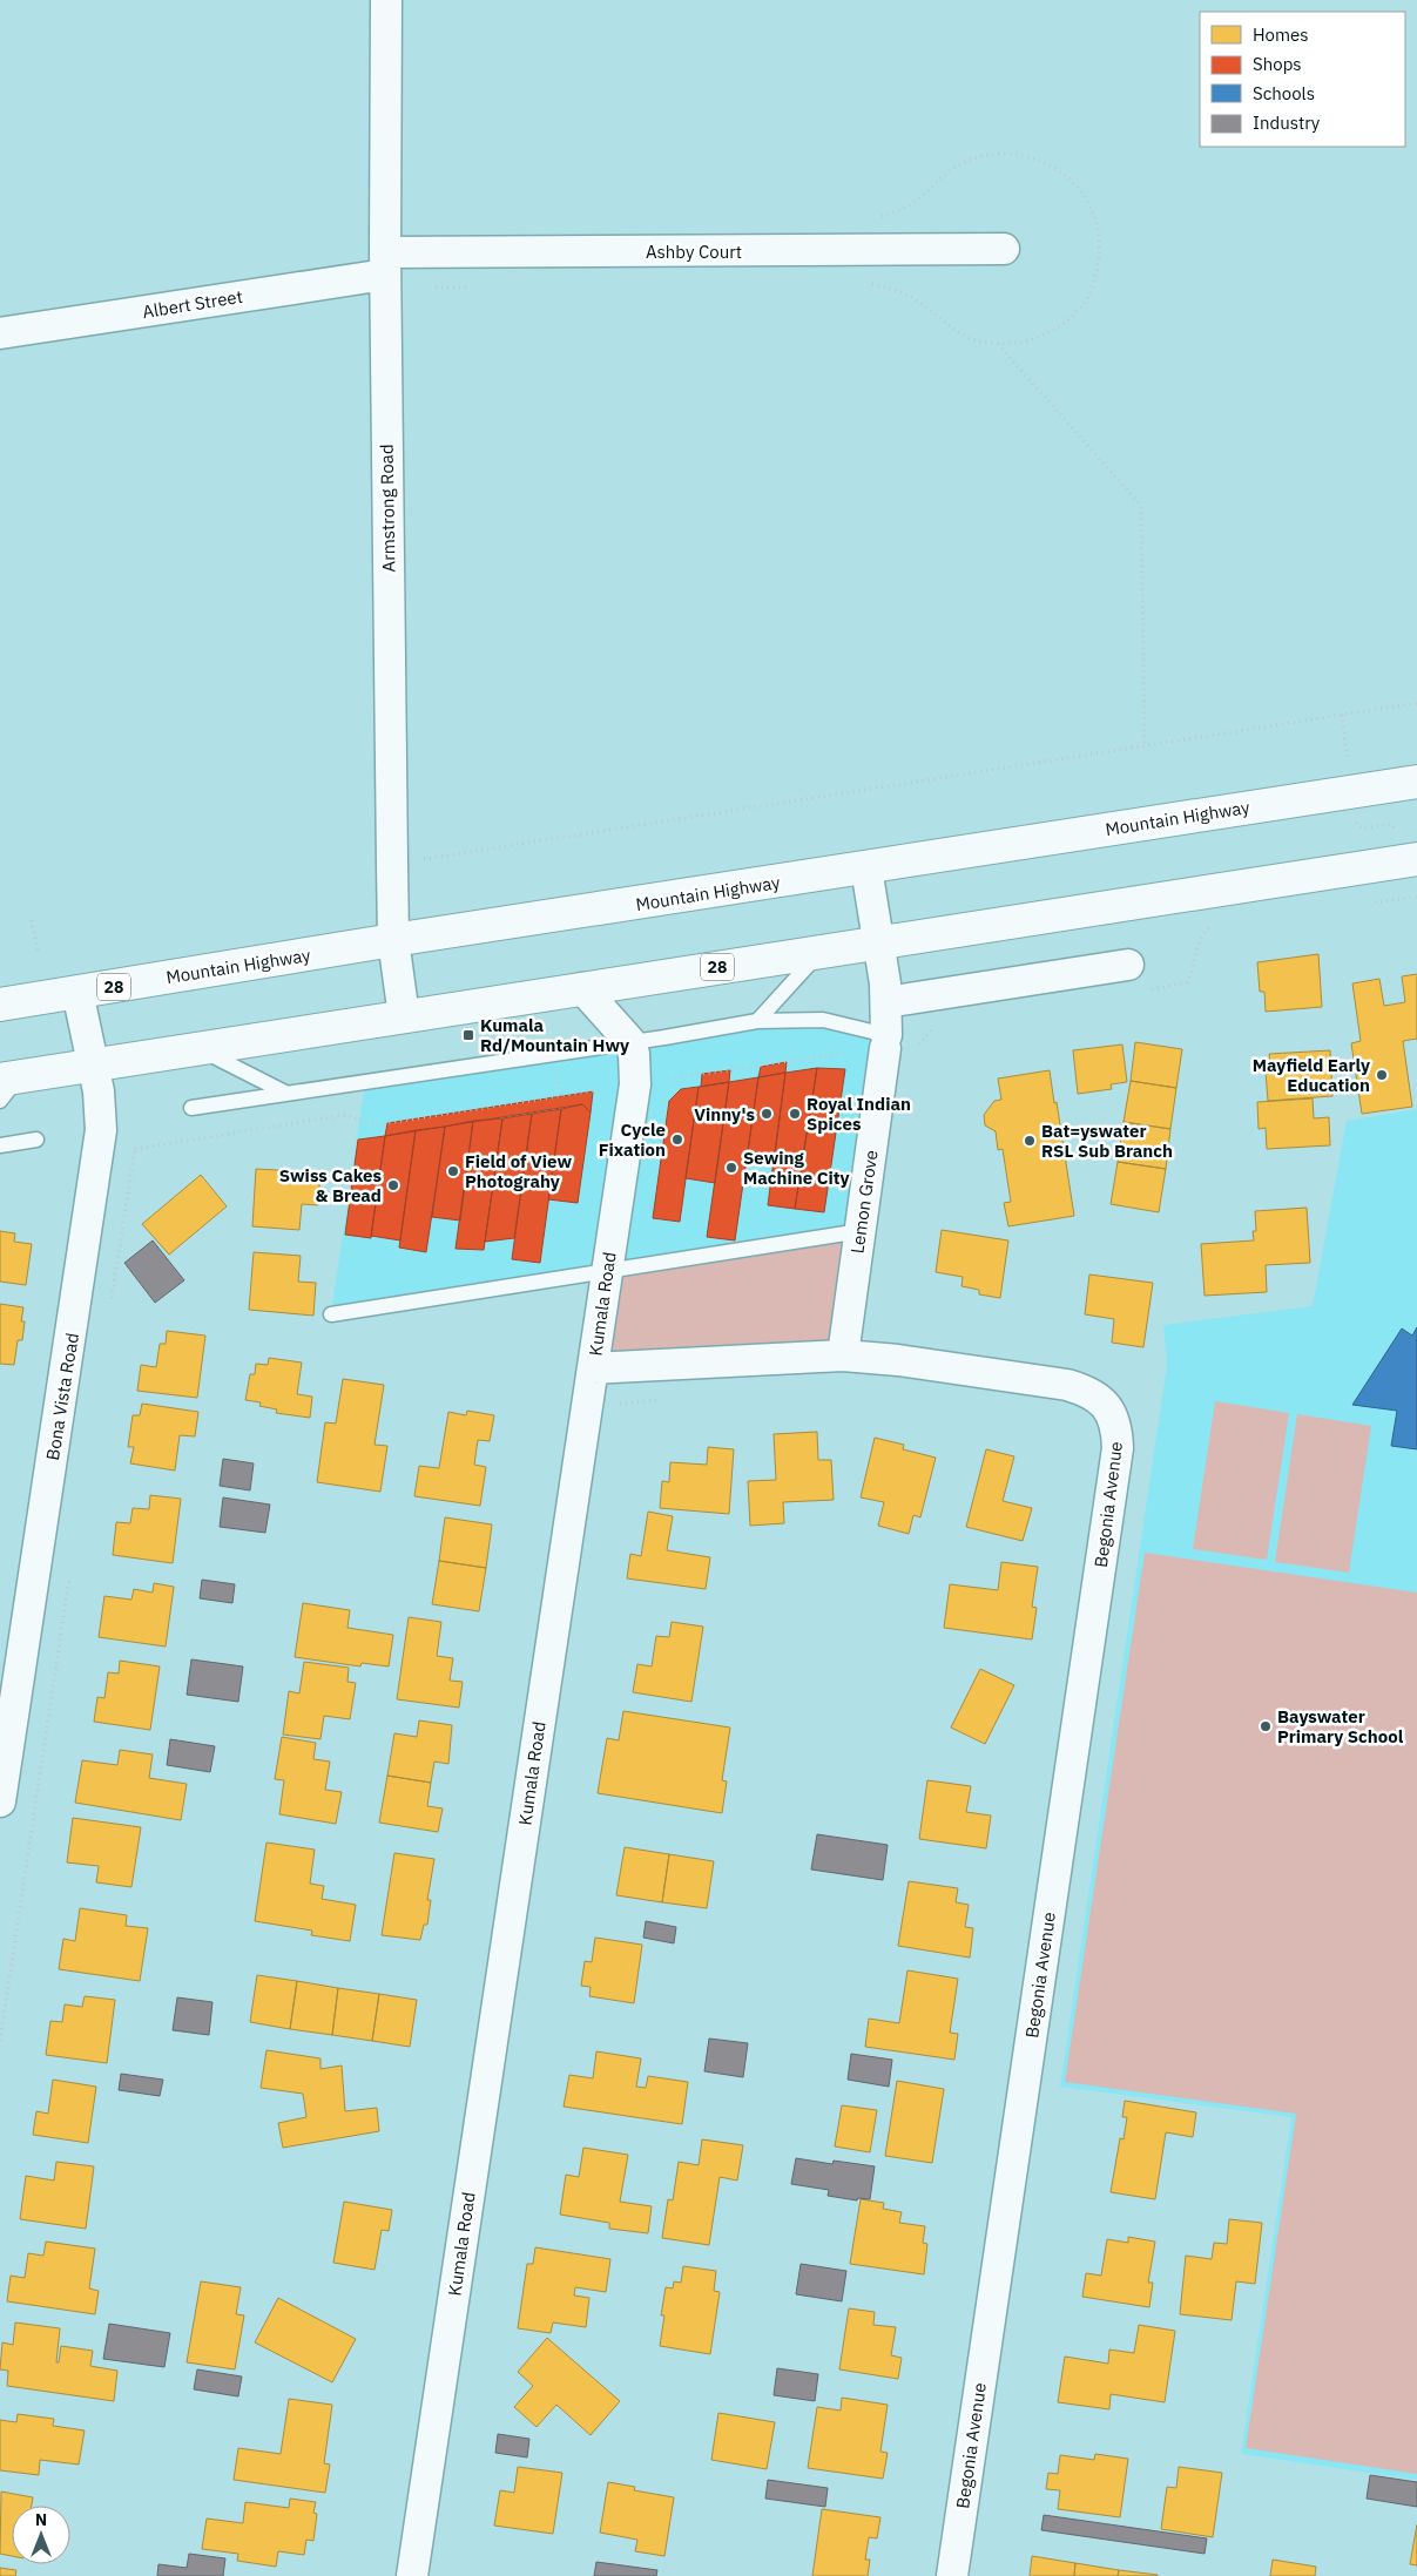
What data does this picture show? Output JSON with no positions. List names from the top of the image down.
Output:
{
  "streets": {
    "main road": ["Mountain Highway", "28"],
    "street": [
      "Ashby Court",
      "Albert Street",
      "Armstrong Road",
      "Lemon Grove",
      "Kumala Road",
      "Bona Vista Road",
      "Begonia Avenue"
    ]
  },
  "crossings": [
    ["Ashby Court", "Albert Street"],
    ["Ashby Court", "Armstrong Road"],
    ["Albert Street", "Armstrong Road"],
    ["Armstrong Road", "Mountain Highway"],
    ["Armstrong Road", "28"],
    ["Mountain Highway", "Lemon Grove"],
    ["Mountain Highway", "Bona Vista Road"],
    ["28", "Lemon Grove"],
    ["28", "Bona Vista Road"],
    ["Lemon Grove", "Begonia Avenue"]
  ],
  "places": {
    "transit": ["Kumala Rd/Mountain Hwy"],
    "other": [
      "Mayfield Early Education",
      "Vinny's",
      "Royal Indian Spices",
      "Cycle Fixation",
      "Bat=yswater RSL Sub Branch",
      "Sewing Machine City",
      "Field of View Photograhy",
      "Swiss Cakes & Bread",
      "Bayswater Primary School"
    ]
  },
  "legend": [
    "Homes",
    "Shops",
    "Schools",
    "Industry"
  ],
  "north": "top"
}
